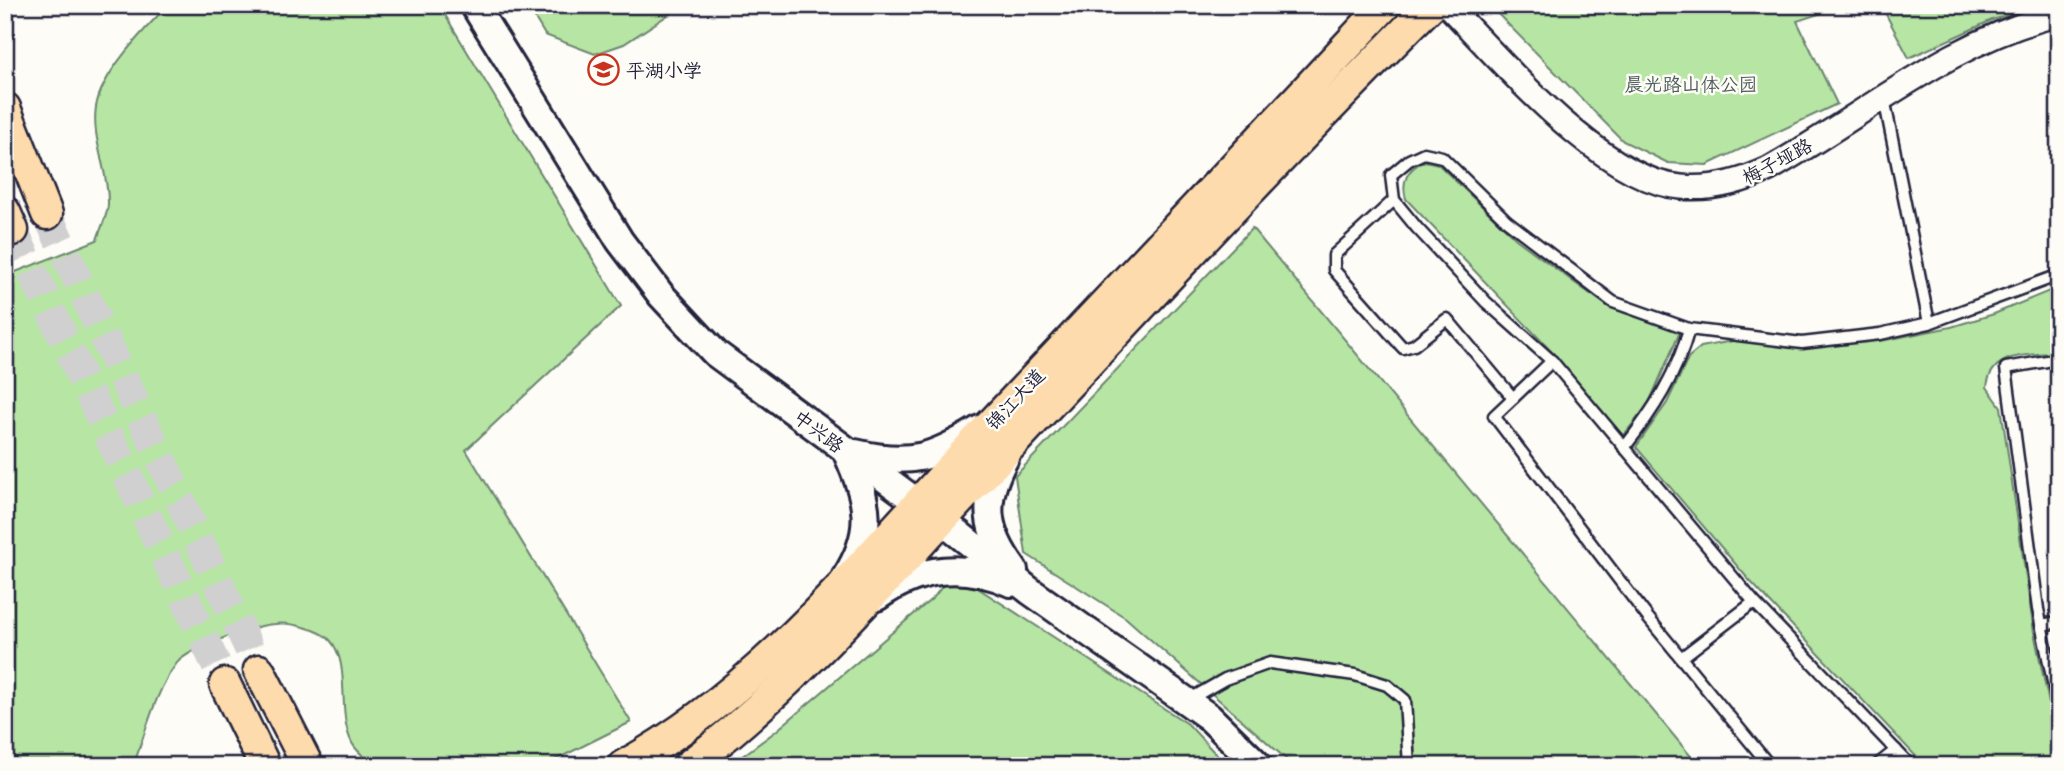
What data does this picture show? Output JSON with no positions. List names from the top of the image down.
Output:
{
  "streets": {
    "main road": ["锦江大道", "中兴路"],
    "street": ["梅子垭路"]
  },
  "crossings": [
    ["锦江大道", "中兴路"]
  ],
  "parks": ["晨光路山体公园"],
  "places": {
    "school or university": ["平湖小学"]
  }
}
